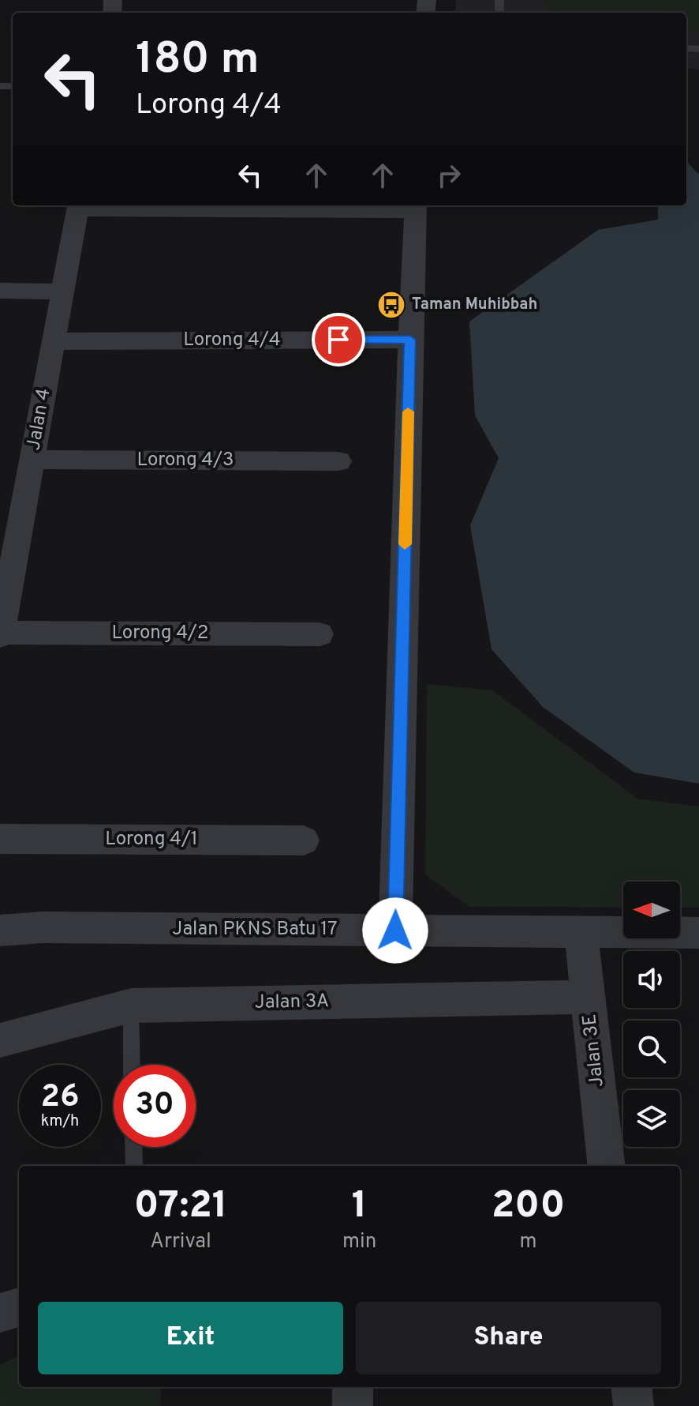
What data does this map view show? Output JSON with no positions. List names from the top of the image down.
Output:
{
  "streets": {
    "street": [
      "Lorong 4/4",
      "Jalan 4",
      "Lorong 4/3",
      "Lorong 4/2",
      "Lorong 4/1",
      "Jalan PKNS Batu 17",
      "Jalan 3A",
      "Jalan 3E"
    ]
  },
  "crossings": [
    ["Lorong 4/4", "Jalan 4"],
    ["Jalan 4", "Lorong 4/3"],
    ["Jalan 4", "Lorong 4/2"],
    ["Jalan PKNS Batu 17", "Jalan 3E"],
    ["Jalan 3A", "Jalan 3E"]
  ],
  "places": {
    "bus stop": ["Taman Muhibbah"]
  },
  "north": "left",
  "page": {
    "turn": ["180 m", "Lorong 4/4"],
    "speed": "26 km/h",
    "limit": "30",
    "eta": [
      "07:21",
      "Arrival",
      "1",
      "min",
      "200",
      "m"
    ],
    "buttons": ["Exit", "Share"]
  }
}
